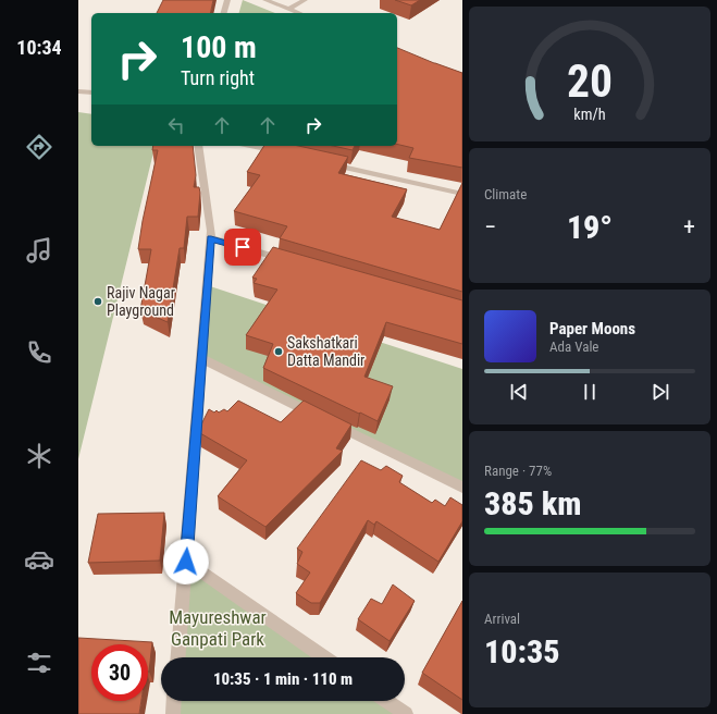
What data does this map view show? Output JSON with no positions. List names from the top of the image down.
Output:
{
  "parks": ["Mayureshwar Ganpati Park"],
  "places": ["Rajiv Nagar Playground", "Sakshatkari Datta Mandir"],
  "page": {
    "tabs": "10:34",
    "turn": ["100 m", "Turn right"],
    "tile": [
      "Climate",
      ["Range · 77%", "385 km"],
      ["Arrival", "10:35"]
    ],
    "heat": ["−", "19°", "+"],
    "song": ["Paper Moons", "Ada Vale"],
    "limit": "30",
    "trip": "10:35 · 1 min · 110 m",
    "gauge": ["20", "km/h"]
  }
}
